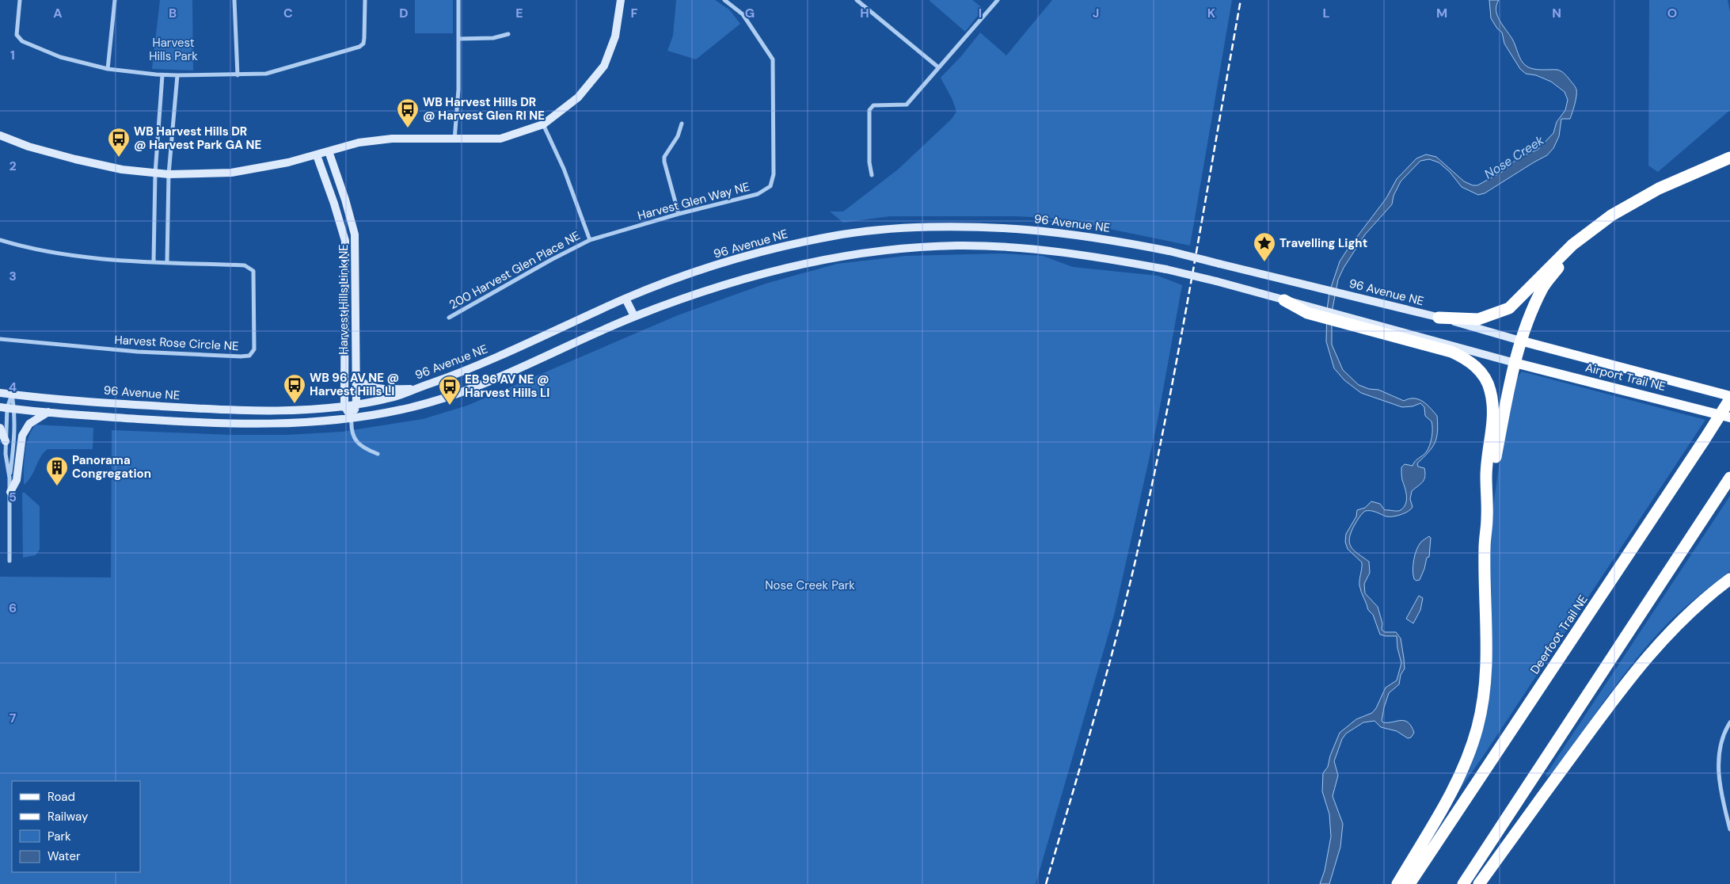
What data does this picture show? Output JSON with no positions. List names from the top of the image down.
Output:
{
  "streets": {
    "highway": ["Deerfoot Trail NE"],
    "main road": ["96 Avenue NE", "Harvest Hills Link NE", "Airport Trail NE"],
    "street": ["Harvest Glen Way NE", "200 Harvest Glen Place NE", "Harvest Rose Circle NE"]
  },
  "crossings": [
    ["Harvest Glen Way NE", "200 Harvest Glen Place NE"],
    ["96 Avenue NE", "Harvest Hills Link NE"],
    ["96 Avenue NE", "Airport Trail NE"]
  ],
  "water": ["Nose Creek"],
  "parks": ["Harvest Hills Park", "Nose Creek Park"],
  "places": {
    "bus stop": [
      "WB Harvest Hills DR @ Harvest Glen RI NE",
      "WB Harvest Hills DR @ Harvest Park GA NE",
      "WB 96 AV NE @ Harvest Hills LI",
      "EB 96 AV NE @ Harvest Hills LI"
    ],
    "place": ["Travelling Light"],
    "building": ["Panorama Congregation"]
  },
  "legend": [
    "Road",
    "Railway",
    "Park",
    "Water"
  ],
  "grid": {
    "columns": [
      "A",
      "B",
      "C",
      "D",
      "E",
      "F",
      "G",
      "H",
      "I",
      "J",
      "K",
      "L",
      "M",
      "N",
      "O"
    ],
    "rows": [
      "1",
      "2",
      "3",
      "4",
      "5",
      "6",
      "7"
    ]
  }
}
